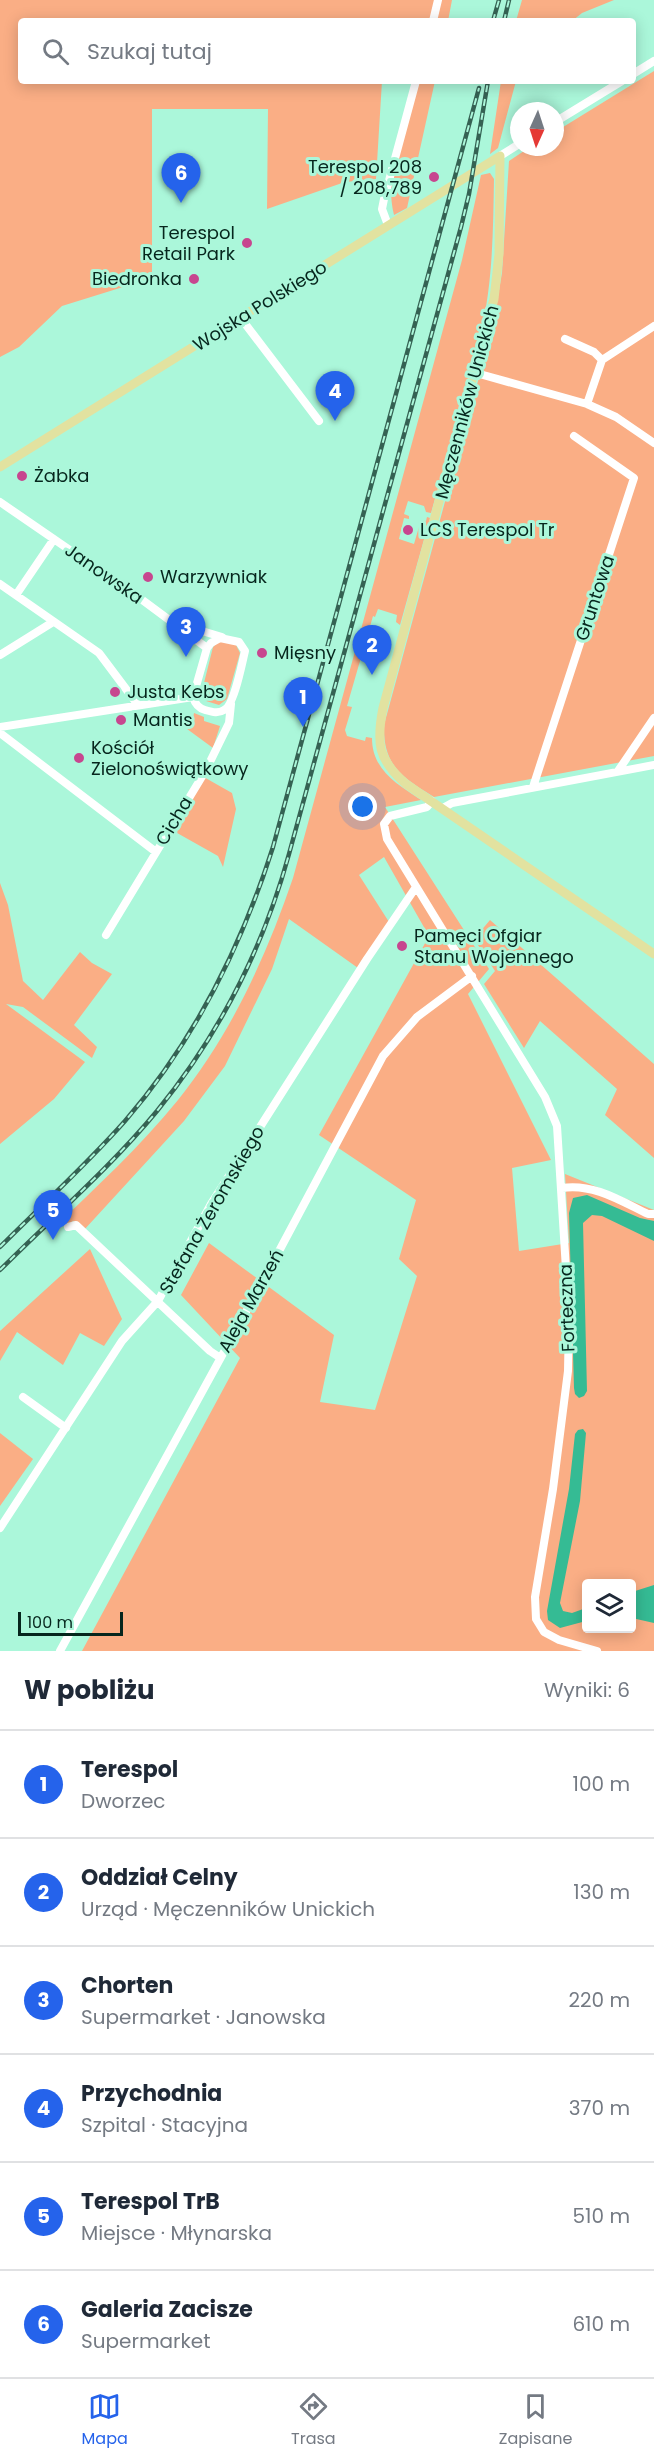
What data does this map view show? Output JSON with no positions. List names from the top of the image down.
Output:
{
  "streets": {
    "main road": ["Wojska Polskiego", "Męczenników Unickich"],
    "street": [
      "Janowska",
      "Gruntowa",
      "Cicha",
      "Stefana Żeromskiego",
      "Aleja Marzeń",
      "Forteczna"
    ]
  },
  "crossings": [
    ["Wojska Polskiego", "Męczenników Unickich"],
    ["Męczenników Unickich", "Forteczna"],
    ["Stefana Żeromskiego", "Forteczna"],
    ["Aleja Marzeń", "Forteczna"]
  ],
  "places": [
    "Terespol 208 / 208,789",
    "Terespol Retail Park",
    "Biedronka",
    "Żabka",
    "LCS Terespol Tr",
    "Warzywniak",
    "Mięsny",
    "Justa Kebs",
    "Mantis",
    "Kościół Zielonoświątkowy",
    "Pamęci Ofgiar Stanu Wojennego"
  ],
  "scale_bar": "100 m",
  "north": "bottom",
  "page": {
    "search": "Szukaj tutaj",
    "pins": [
      "6",
      "4",
      "3",
      "2",
      "1",
      "5"
    ],
    "scale": "100 m",
    "heading": ["W pobliżu", "Wyniki: 6"],
    "list": [
      {
        "mark": "1",
        "name": "Terespol",
        "note": "Dworzec",
        "value": "100 m"
      },
      {
        "mark": "2",
        "name": "Oddział Celny",
        "note": "Urząd · Męczenników Unickich",
        "value": "130 m"
      },
      {
        "mark": "3",
        "name": "Chorten",
        "note": "Supermarket · Janowska",
        "value": "220 m"
      },
      {
        "mark": "4",
        "name": "Przychodnia",
        "note": "Szpital · Stacyjna",
        "value": "370 m"
      },
      {
        "mark": "5",
        "name": "Terespol TrB",
        "note": "Miejsce · Młynarska",
        "value": "510 m"
      },
      {
        "mark": "6",
        "name": "Galeria Zacisze",
        "note": "Supermarket",
        "value": "610 m"
      }
    ],
    "nav": ["Mapa", "Trasa", "Zapisane"]
  }
}
